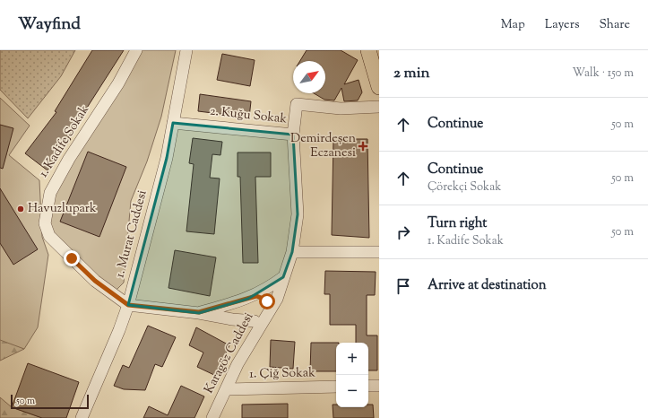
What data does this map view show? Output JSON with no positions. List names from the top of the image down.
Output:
{
  "streets": {
    "street": [
      "2. Kuğu Sokak",
      "1. Kadife Sokak",
      "1. Murat Caddesi",
      "Karagöz Caddesi",
      "1. Çiğ Sokak"
    ]
  },
  "crossings": [
    ["2. Kuğu Sokak", "1. Murat Caddesi"],
    ["2. Kuğu Sokak", "Karagöz Caddesi"],
    ["1. Kadife Sokak", "1. Murat Caddesi"],
    ["Karagöz Caddesi", "1. Çiğ Sokak"]
  ],
  "places": {
    "health": ["Demirdeşen Eczanesi"],
    "other": ["Havuzlupark"]
  },
  "scale_bar": "50 m",
  "north": "top right",
  "page": {
    "header": "Wayfind",
    "nav": ["Map", "Layers", "Share"],
    "heading": ["2 min", "Walk · 150 m"],
    "list": [
      ["Continue", "50 m"],
      ["Continue", "Çörekçi Sokak", "50 m"],
      ["Turn right", "1. Kadife Sokak", "50 m"],
      "Arrive at destination"
    ],
    "map_buttons": ["+", "−"],
    "scale": "50 m"
  }
}
